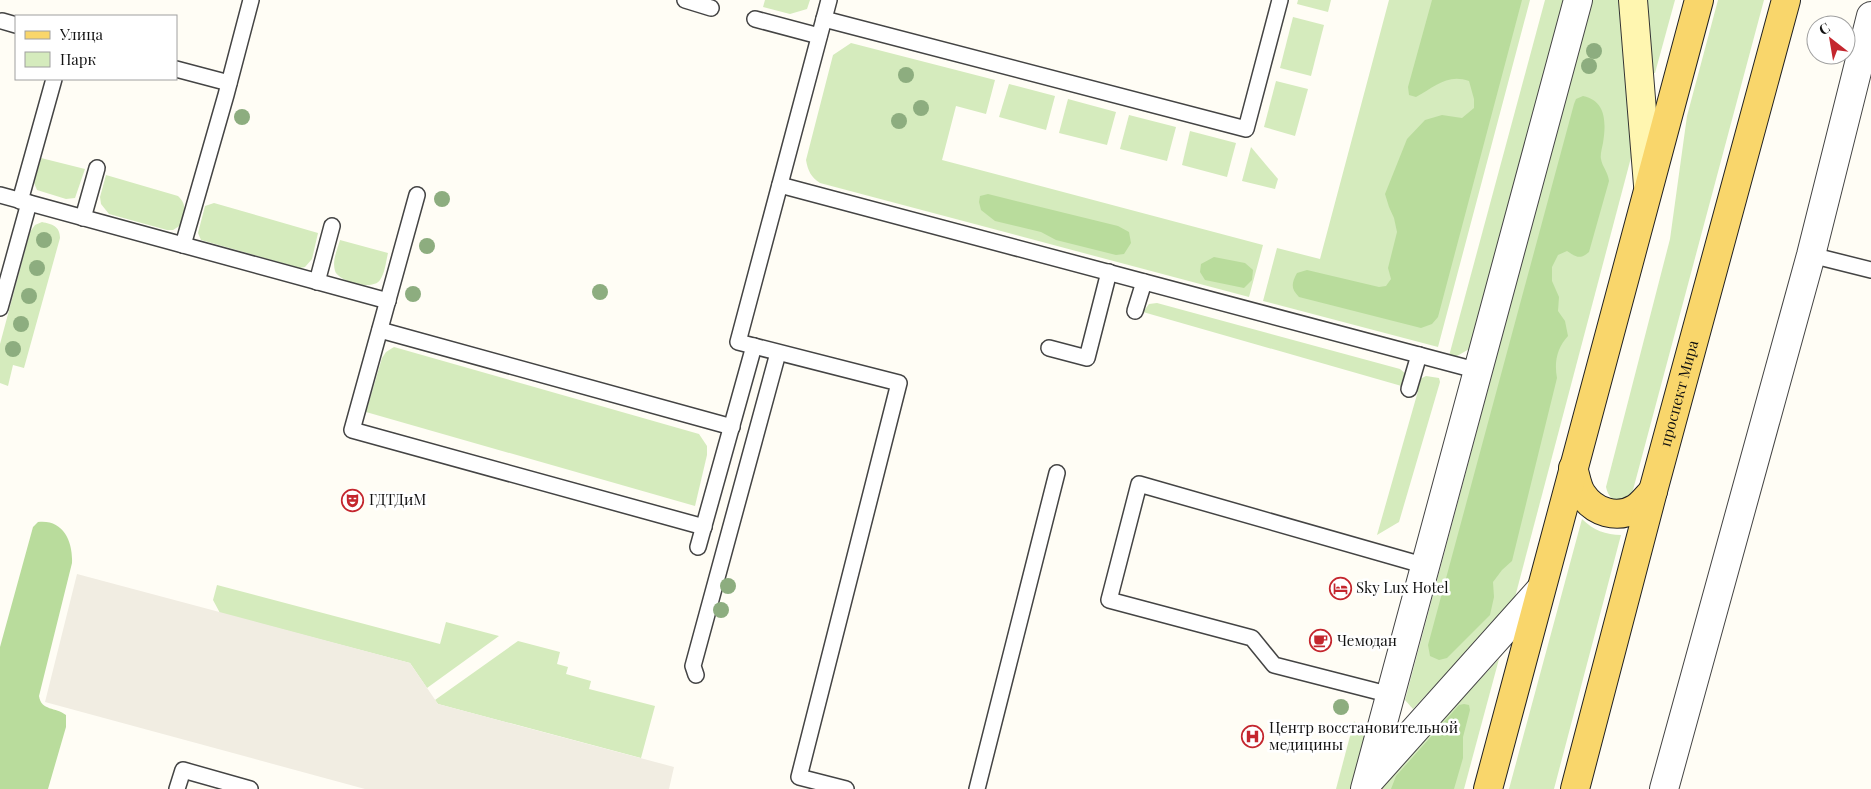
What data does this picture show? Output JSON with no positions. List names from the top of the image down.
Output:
{
  "streets": {
    "main road": ["проспект Мира"]
  },
  "places": {
    "theatre": ["ГДТДиМ"],
    "hotel": ["Sky Lux Hotel"],
    "cafe": ["Чемодан"],
    "hospital": ["Центр восстановительной медицины"]
  },
  "legend": ["Улица", "Парк"],
  "north": "top left"
}
